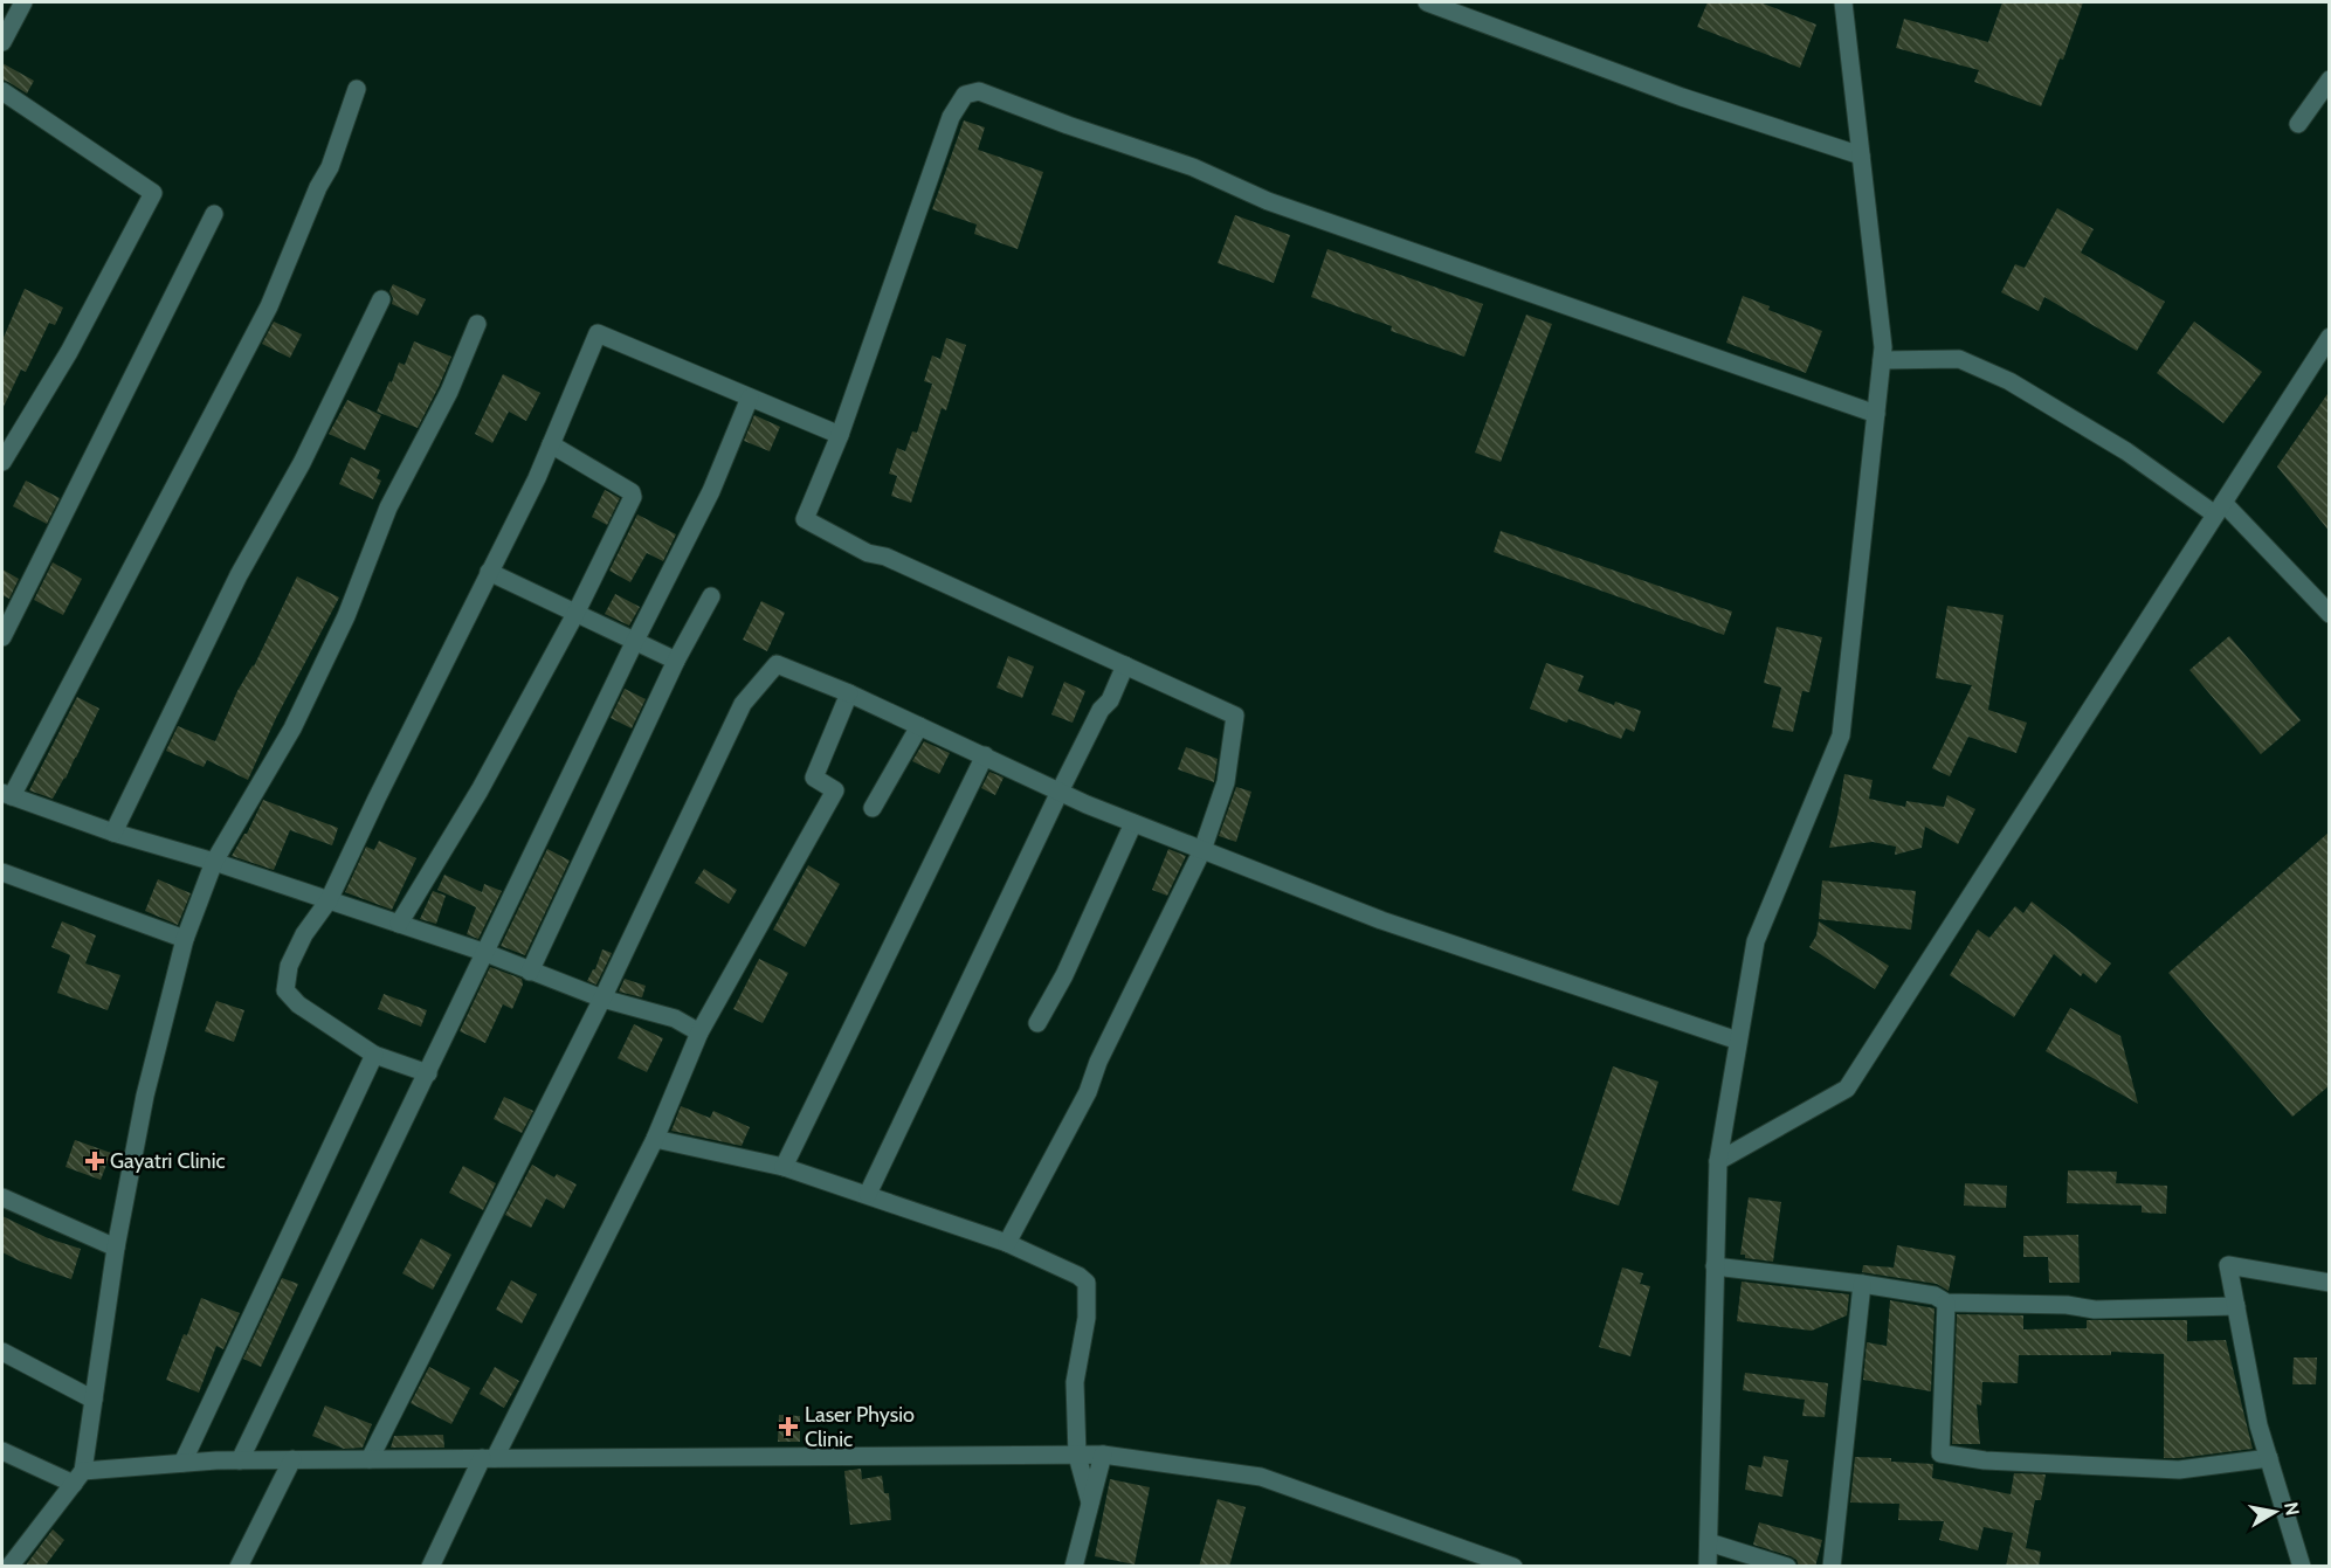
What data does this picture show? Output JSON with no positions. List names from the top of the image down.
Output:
{
  "places": {
    "health": ["Gayatri Clinic", "Laser Physio Clinic"]
  },
  "north": "right"
}
